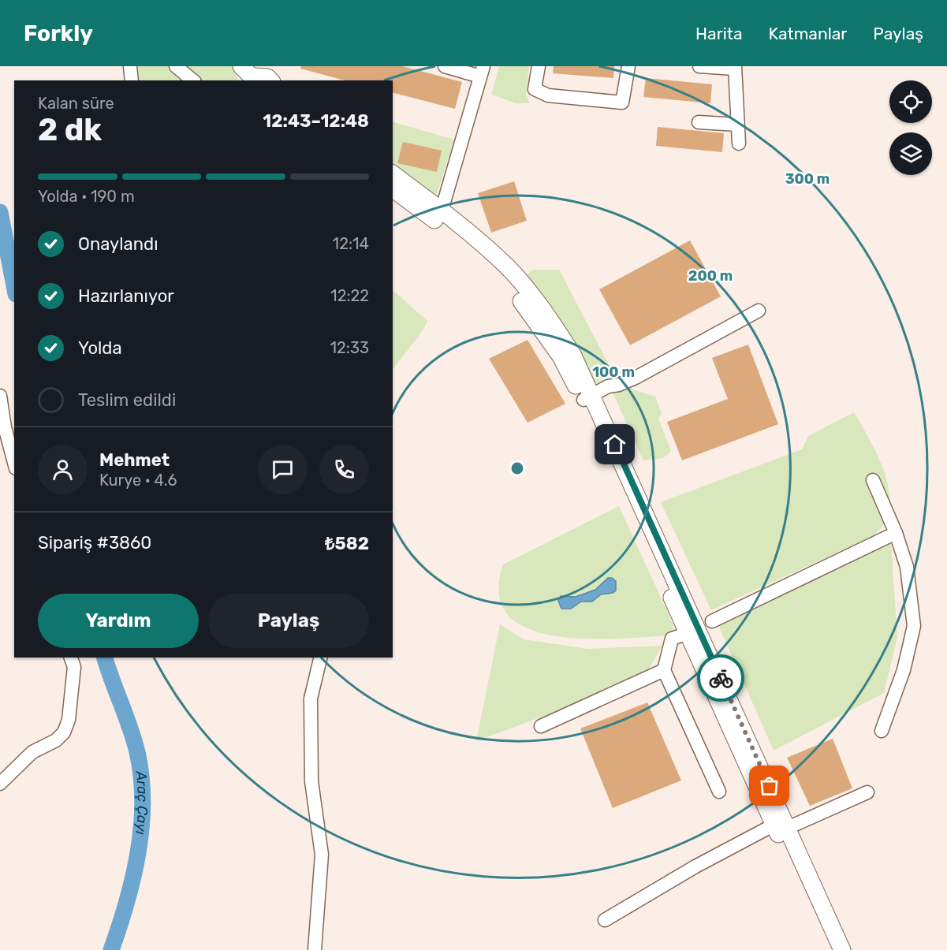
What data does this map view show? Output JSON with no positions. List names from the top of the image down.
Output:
{
  "water": ["Araç Çayı"],
  "page": {
    "header": "Forkly",
    "nav": ["Harita", "Katmanlar", "Paylaş"],
    "heading": ["2 dk", "Kalan süre", "12:43–12:48"],
    "panel": [
      "Mehmet",
      "Kurye · 4.6",
      "Sipariş #3860",
      "₺582"
    ],
    "bar": "Yolda · 190 m",
    "list": [
      ["Onaylandı", "12:14"],
      ["Hazırlanıyor", "12:22"],
      ["Yolda", "12:33"],
      "Teslim edildi"
    ],
    "buttons": ["Yardım", "Paylaş"]
  },
  "rings": ["300 m", "200 m", "100 m"]
}
